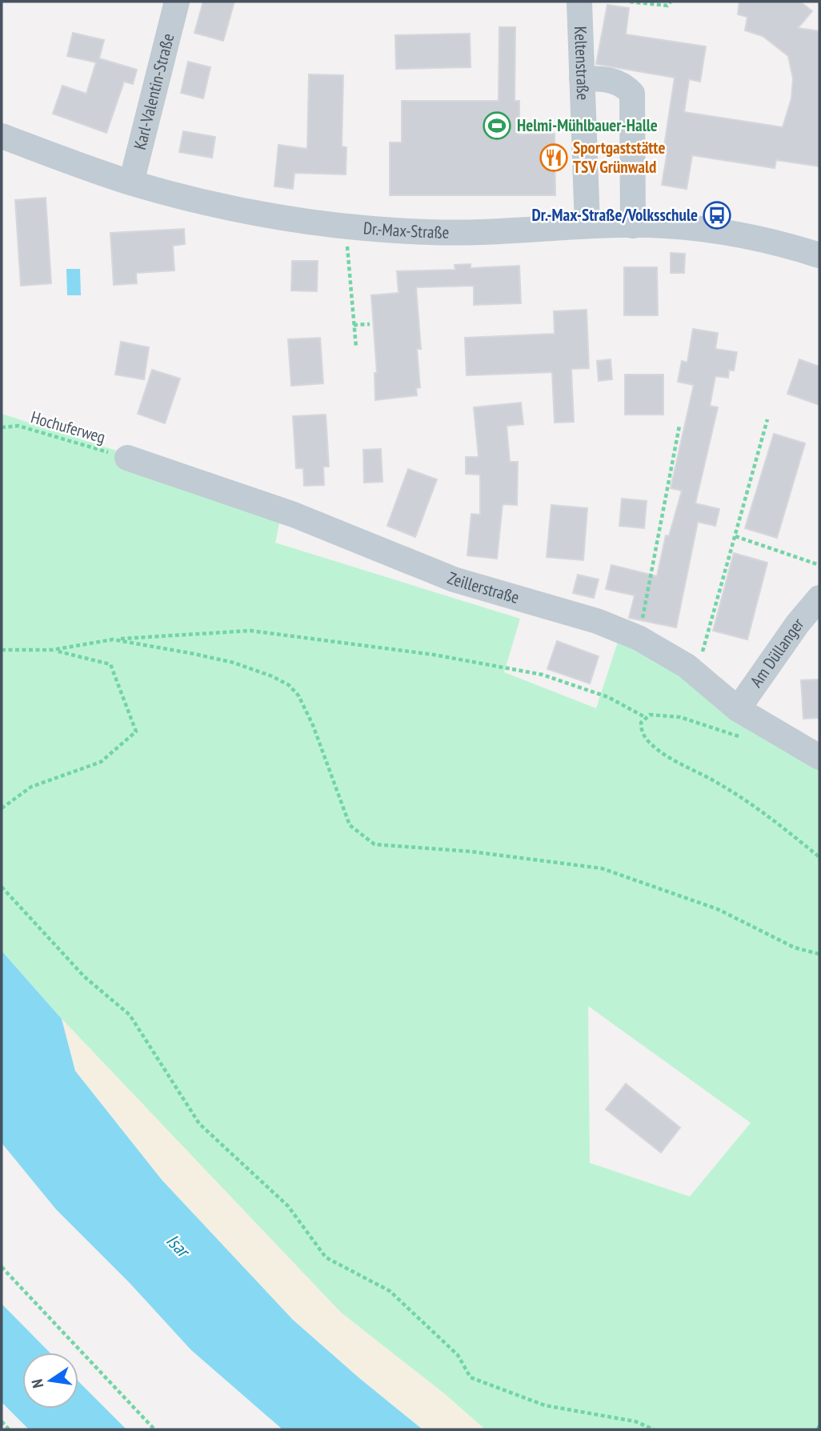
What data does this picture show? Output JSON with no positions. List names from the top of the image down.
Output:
{
  "streets": {
    "street": [
      "Keltenstraße",
      "Karl-Valentin-Straße",
      "Dr.-Max-Straße",
      "Zeillerstraße",
      "Am Düllanger"
    ],
    "path": ["Hochuferweg"]
  },
  "crossings": [
    ["Keltenstraße", "Dr.-Max-Straße"],
    ["Karl-Valentin-Straße", "Dr.-Max-Straße"],
    ["Hochuferweg", "Zeillerstraße"],
    ["Zeillerstraße", "Am Düllanger"]
  ],
  "water": ["Isar"],
  "places": {
    "sports": ["Helmi-Mühlbauer-Halle"],
    "restaurant": ["Sportgaststätte TSV Grünwald"],
    "bus stop": ["Dr.-Max-Straße/Volksschule"]
  },
  "north": "left"
}
